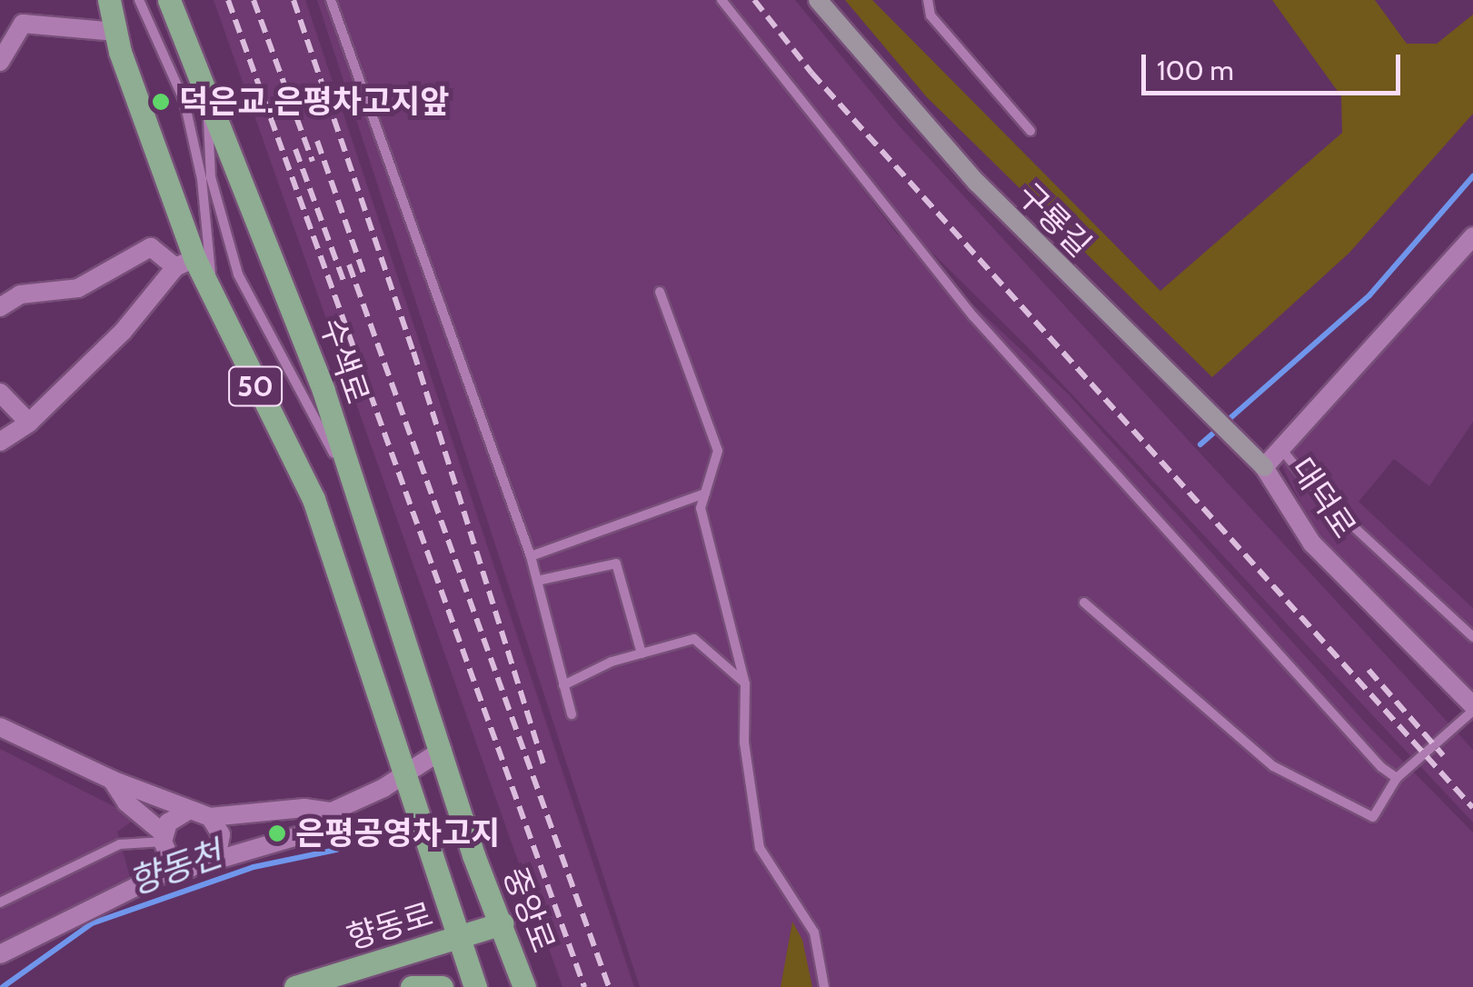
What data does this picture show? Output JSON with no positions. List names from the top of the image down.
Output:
{
  "streets": {
    "main road": [
      "구룡길",
      "수색로",
      "50",
      "중앙로",
      "향동로"
    ],
    "street": ["대덕로"]
  },
  "crossings": [
    ["구룡길", "대덕로"],
    ["수색로", "중앙로"],
    ["중앙로", "향동로"]
  ],
  "water": ["향동천"],
  "places": ["덕은교.은평차고지앞", "은평공영차고지"],
  "scale_bar": "100 m"
}
